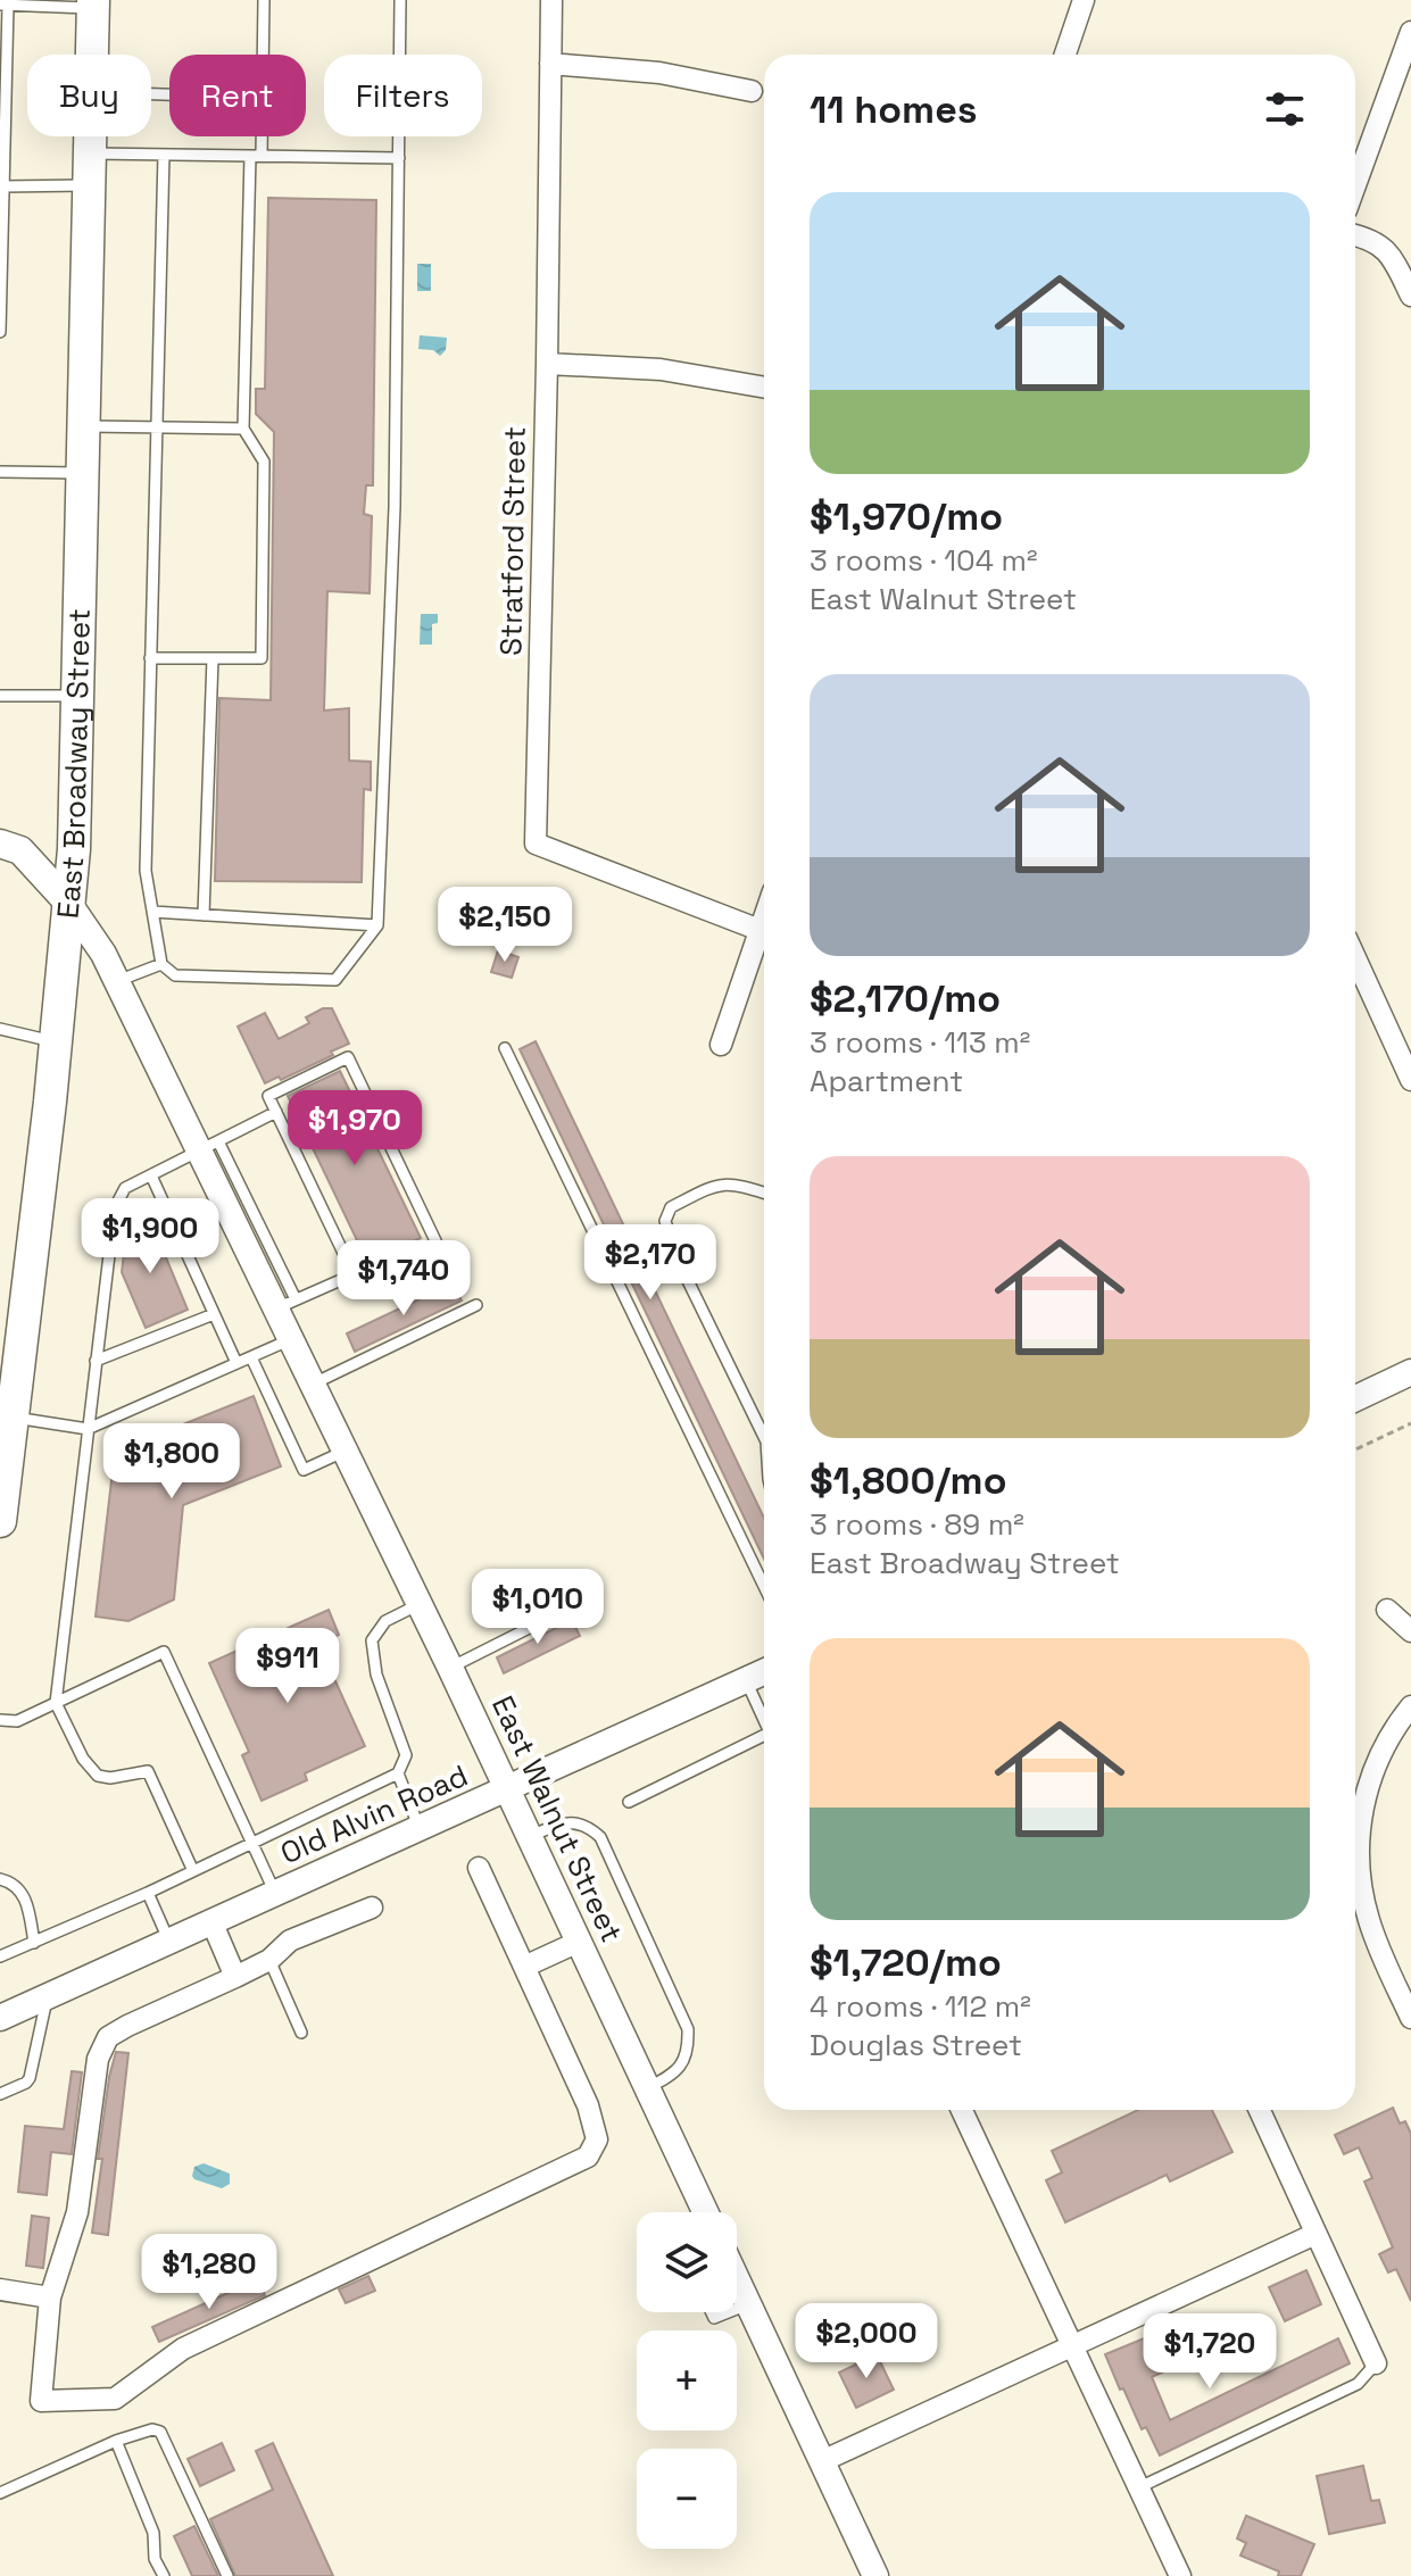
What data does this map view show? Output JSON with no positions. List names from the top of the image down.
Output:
{
  "streets": {
    "main road": ["East Broadway Street"],
    "street": ["Stratford Street", "Old Alvin Road", "East Walnut Street"]
  },
  "crossings": [
    ["East Broadway Street", "East Walnut Street"],
    ["Old Alvin Road", "East Walnut Street"]
  ],
  "page": {
    "chip": ["Buy", "Rent", "Filters"],
    "heading": "11 homes",
    "list": [
      {
        "name": "$1,970/mo",
        "note": "3 rooms · 104 m² · East Walnut Street"
      },
      {
        "name": "$2,170/mo",
        "note": "3 rooms · 113 m² · Apartment"
      },
      {
        "name": "$1,800/mo",
        "note": "3 rooms · 89 m² · East Broadway Street"
      },
      {
        "name": "$1,720/mo",
        "note": "4 rooms · 112 m² · Douglas Street"
      }
    ],
    "price": [
      "$2,150",
      "$1,970",
      "$1,900",
      "$2,170",
      "$1,740",
      "$1,800",
      "$1,010",
      "$911",
      "$1,280",
      "$2,000",
      "$1,720"
    ],
    "map_buttons": ["+", "−"]
  }
}
